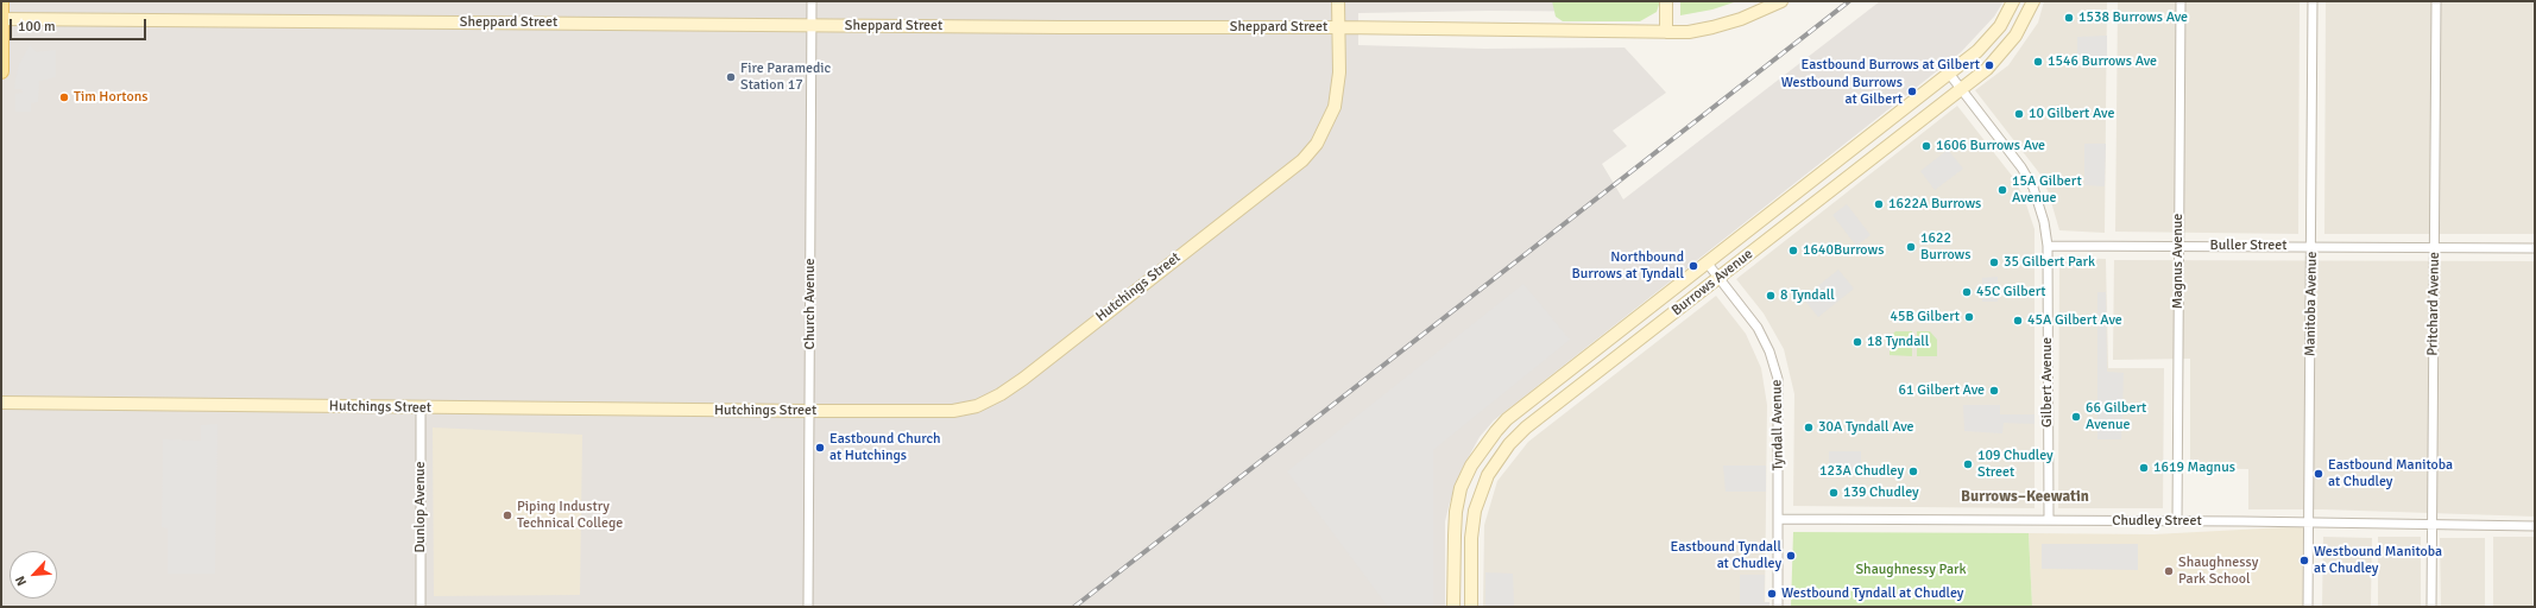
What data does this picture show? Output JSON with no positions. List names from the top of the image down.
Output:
{
  "streets": {
    "street": [
      "Sheppard Street",
      "Buller Street",
      "Magnus Avenue",
      "Burrows Avenue",
      "Hutchings Street",
      "Church Avenue",
      "Manitoba Avenue",
      "Pritchard Avenue",
      "Gilbert Avenue",
      "Tyndall Avenue",
      "Dunlop Avenue",
      "Chudley Street"
    ]
  },
  "crossings": [
    ["Sheppard Street", "Hutchings Street"],
    ["Sheppard Street", "Church Avenue"],
    ["Buller Street", "Magnus Avenue"],
    ["Buller Street", "Manitoba Avenue"],
    ["Buller Street", "Pritchard Avenue"],
    ["Buller Street", "Gilbert Avenue"],
    ["Magnus Avenue", "Chudley Street"],
    ["Burrows Avenue", "Gilbert Avenue"],
    ["Burrows Avenue", "Tyndall Avenue"],
    ["Hutchings Street", "Church Avenue"],
    ["Hutchings Street", "Dunlop Avenue"],
    ["Manitoba Avenue", "Chudley Street"],
    ["Pritchard Avenue", "Chudley Street"],
    ["Gilbert Avenue", "Chudley Street"],
    ["Tyndall Avenue", "Chudley Street"]
  ],
  "districts": ["Burrows–Keewatin"],
  "parks": ["Shaughnessy Park"],
  "places": [
    "1538 Burrows Ave",
    "1546 Burrows Ave",
    "Eastbound Burrows at Gilbert",
    "Fire Paramedic Station 17",
    "Westbound Burrows at Gilbert",
    "Tim Hortons",
    "10 Gilbert Ave",
    "1606 Burrows Ave",
    "15A Gilbert Avenue",
    "1622A Burrows",
    "1622 Burrows",
    "1640Burrows",
    "35 Gilbert Park",
    "Northbound Burrows at Tyndall",
    "45C Gilbert",
    "8 Tyndall",
    "45B Gilbert",
    "45A Gilbert Ave",
    "18 Tyndall",
    "61 Gilbert Ave",
    "66 Gilbert Avenue",
    "30A Tyndall Ave",
    "Eastbound Church at Hutchings",
    "109 Chudley Street",
    "1619 Magnus",
    "123A Chudley",
    "Eastbound Manitoba at Chudley",
    "139 Chudley",
    "Piping Industry Technical College",
    "Eastbound Tyndall at Chudley",
    "Westbound Manitoba at Chudley",
    "Shaughnessy Park School",
    "Westbound Tyndall at Chudley"
  ],
  "scale_bar": "100 m",
  "north": "bottom left"
}
